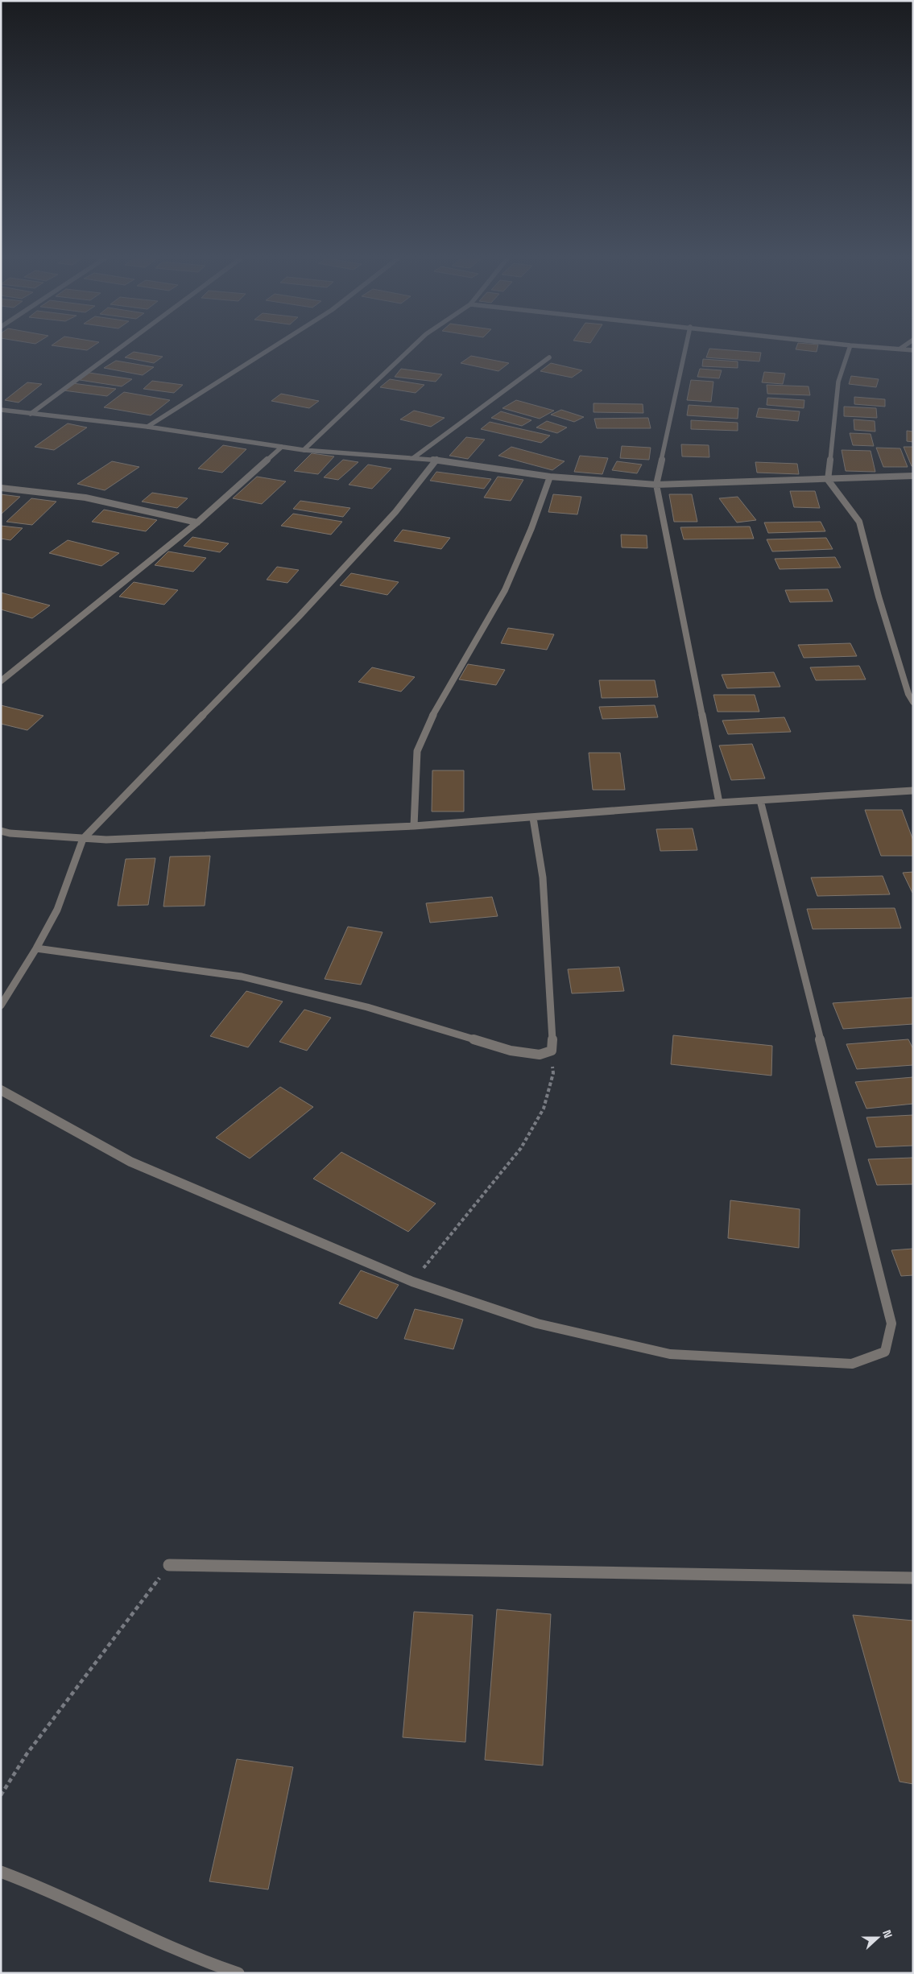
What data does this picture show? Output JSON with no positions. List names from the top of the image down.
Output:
{
  "north": "right"
}
